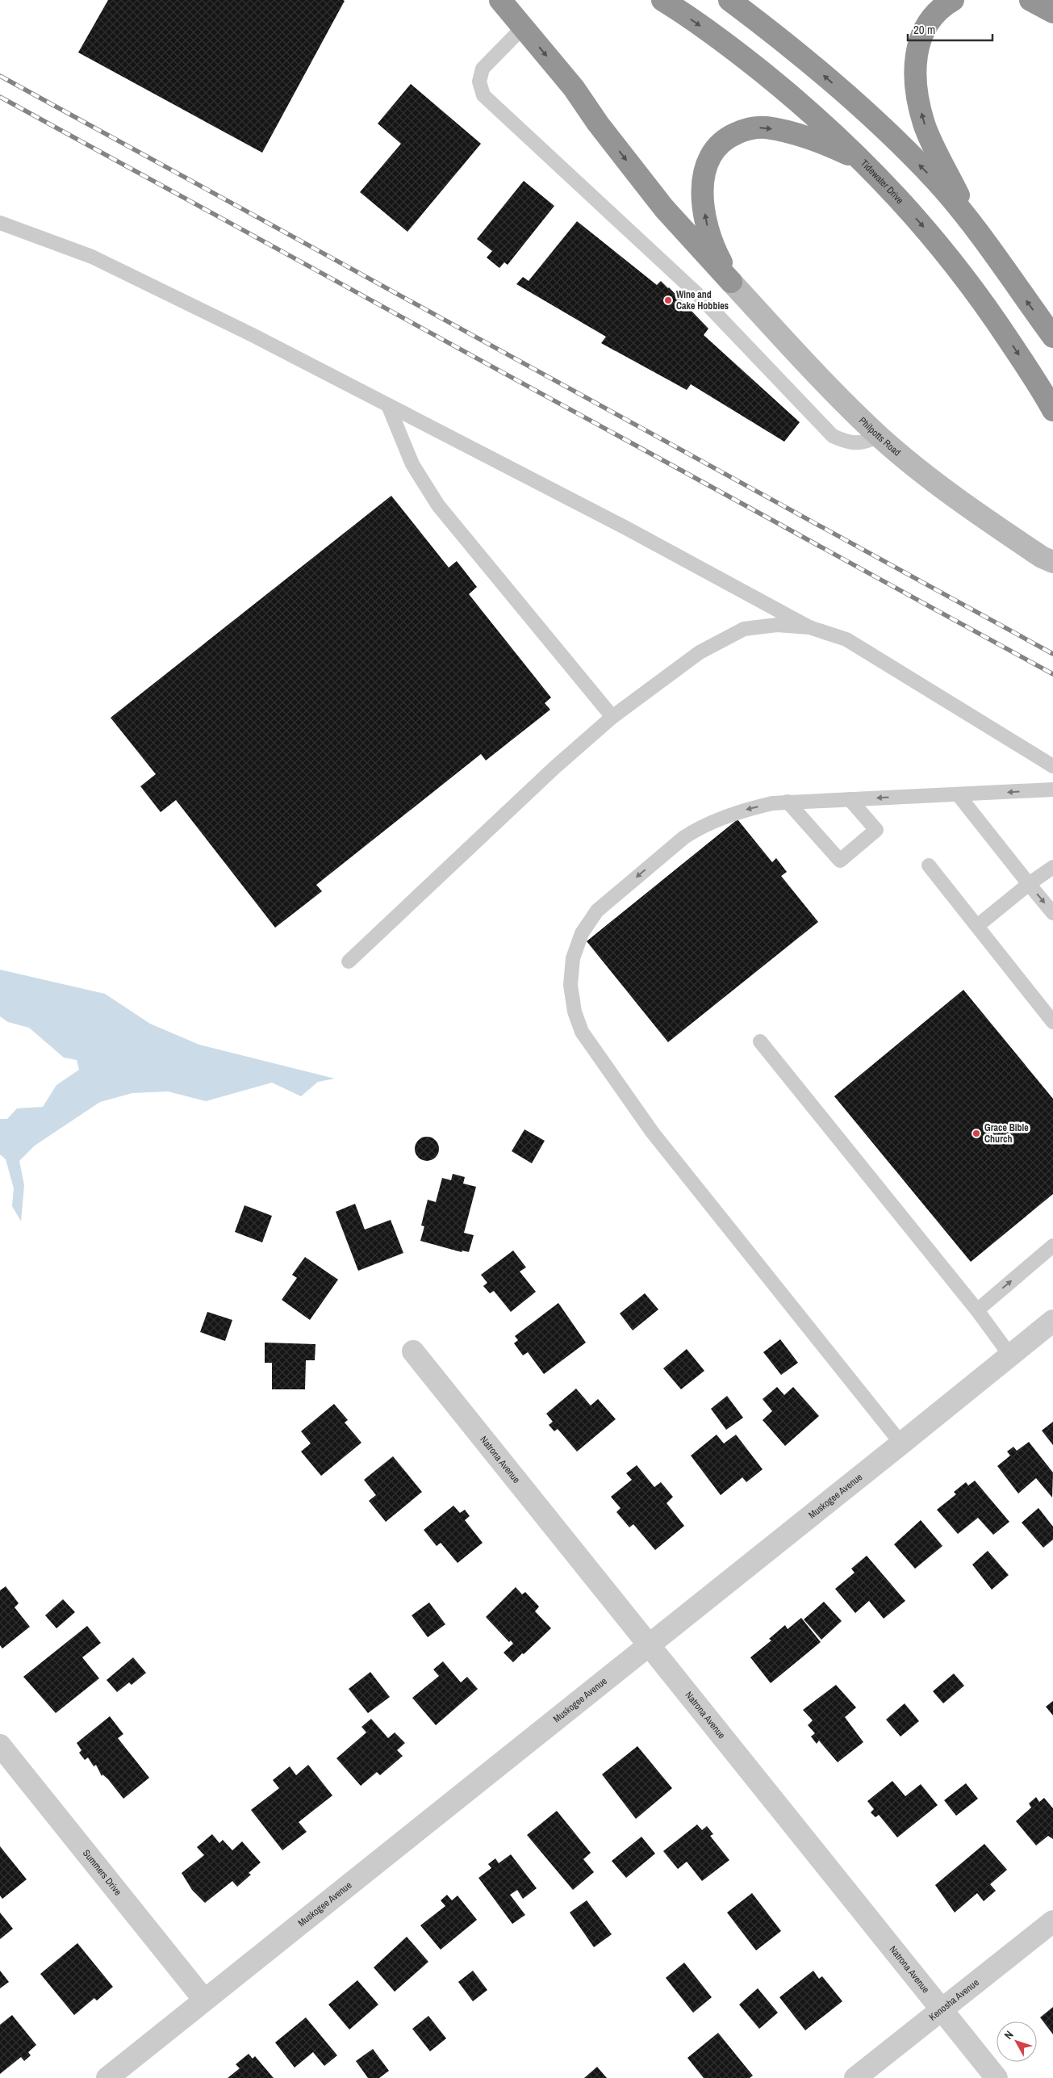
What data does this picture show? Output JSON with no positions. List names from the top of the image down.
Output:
{
  "streets": {
    "highway": ["Tidewater Drive"],
    "street": [
      "Philpotts Road",
      "Natrona Avenue",
      "Muskogee Avenue",
      "Summers Drive",
      "Kenosha Avenue"
    ]
  },
  "crossings": [
    ["Natrona Avenue", "Muskogee Avenue"],
    ["Natrona Avenue", "Kenosha Avenue"],
    ["Muskogee Avenue", "Summers Drive"]
  ],
  "places": ["Wine and Cake Hobbies", "Grace Bible Church"],
  "scale_bar": "20 m",
  "north": "top left"
}
